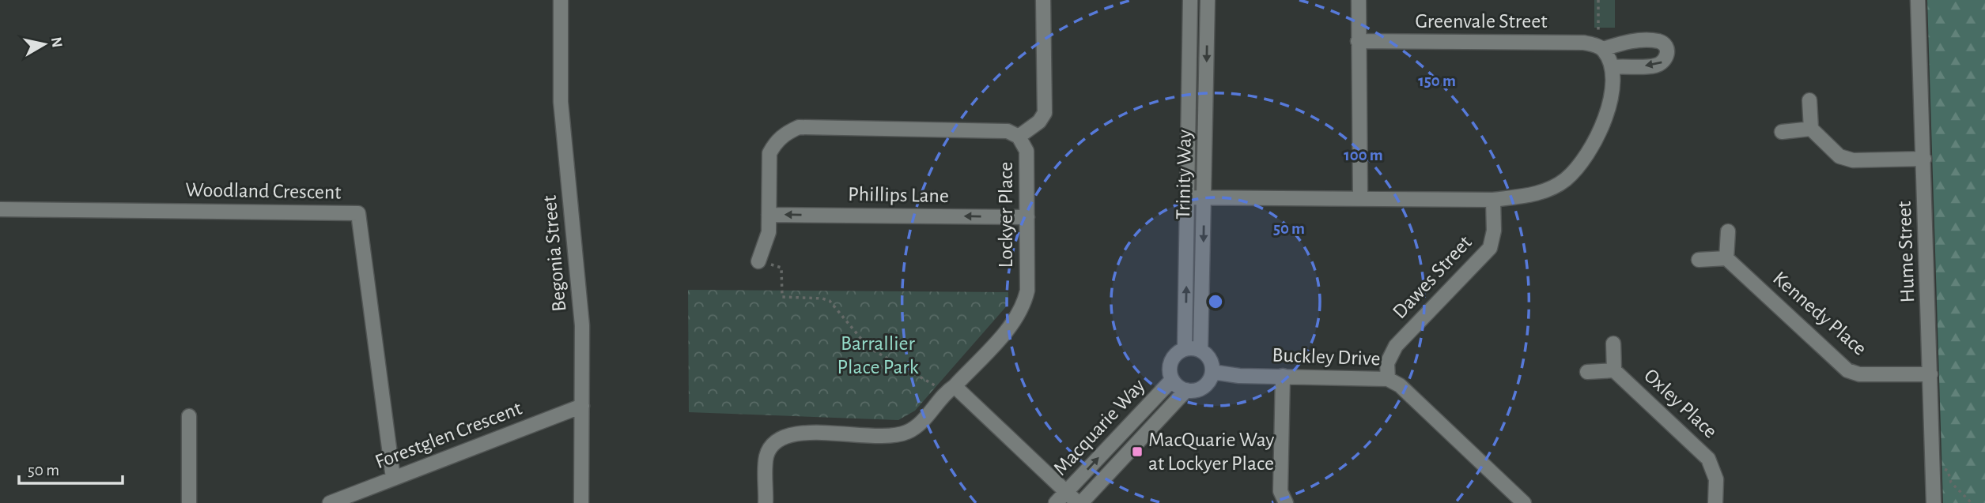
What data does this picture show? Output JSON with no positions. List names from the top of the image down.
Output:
{
  "streets": {
    "street": [
      "Greenvale Street",
      "Trinity Way",
      "Woodland Crescent",
      "Phillips Lane",
      "Lockyer Place",
      "Hume Street",
      "Begonia Street",
      "Dawes Street",
      "Kennedy Place",
      "Buckley Drive",
      "Oxley Place",
      "Macquarie Way",
      "Forestglen Crescent"
    ]
  },
  "crossings": [
    ["Trinity Way", "Buckley Drive"],
    ["Trinity Way", "Macquarie Way"],
    ["Woodland Crescent", "Forestglen Crescent"],
    ["Phillips Lane", "Lockyer Place"],
    ["Hume Street", "Kennedy Place"],
    ["Begonia Street", "Forestglen Crescent"],
    ["Dawes Street", "Buckley Drive"],
    ["Buckley Drive", "Macquarie Way"]
  ],
  "one_way": ["Phillips Lane"],
  "parks": ["Barrallier Place Park"],
  "places": {
    "transit": ["MacQuarie Way at Lockyer Place"]
  },
  "scale_bar": "50 m",
  "north": "right",
  "rings": ["150 m", "100 m", "50 m"]
}
